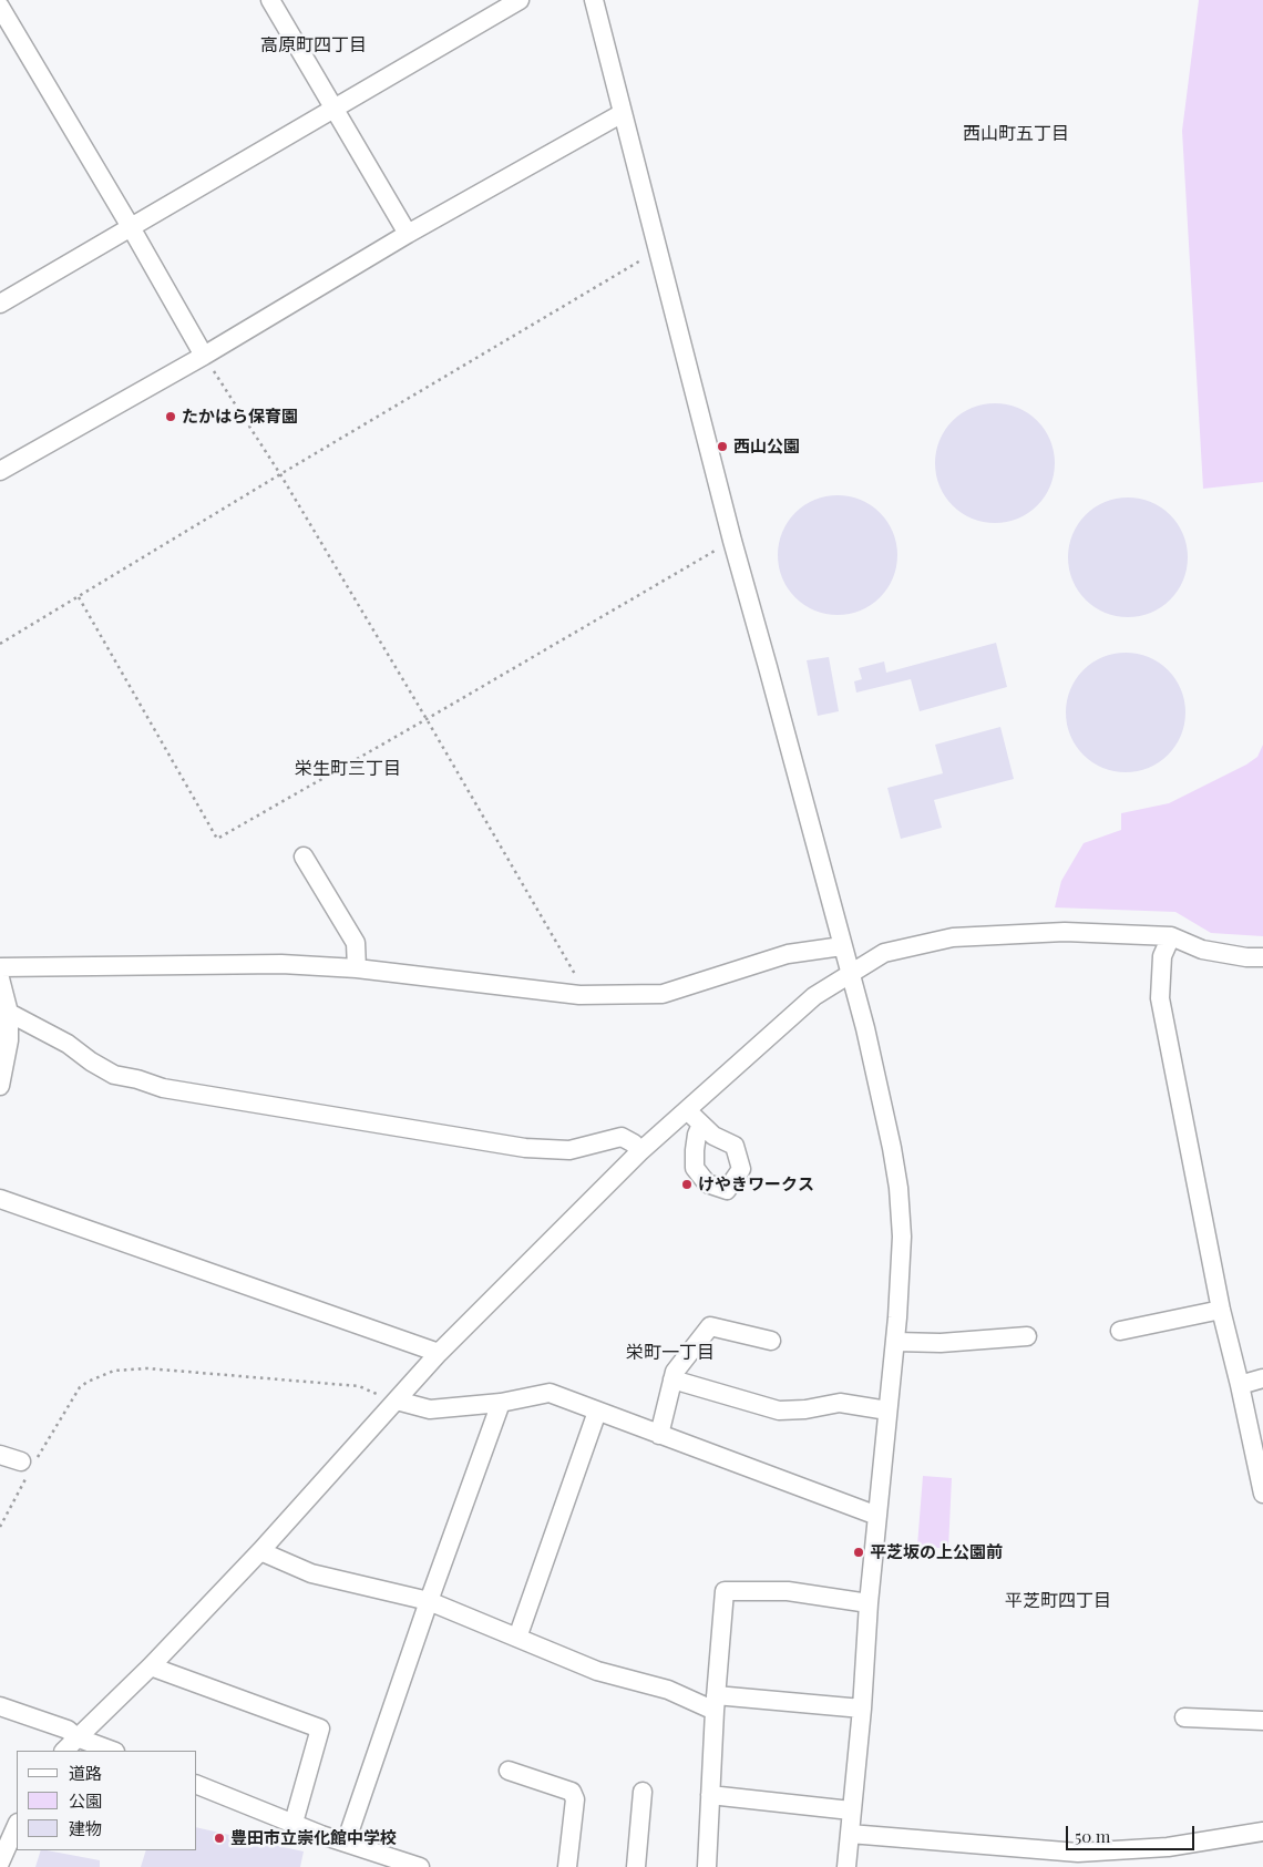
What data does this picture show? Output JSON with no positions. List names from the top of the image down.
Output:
{
  "districts": [
    "高原町四丁目",
    "西山町五丁目",
    "栄生町三丁目",
    "栄町一丁目",
    "平芝町四丁目"
  ],
  "places": [
    "たかはら保育園",
    "西山公園",
    "けやきワークス",
    "平芝坂の上公園前",
    "豊田市立崇化館中学校"
  ],
  "legend": ["道路", "公園", "建物"],
  "scale_bar": "50 m"
}
